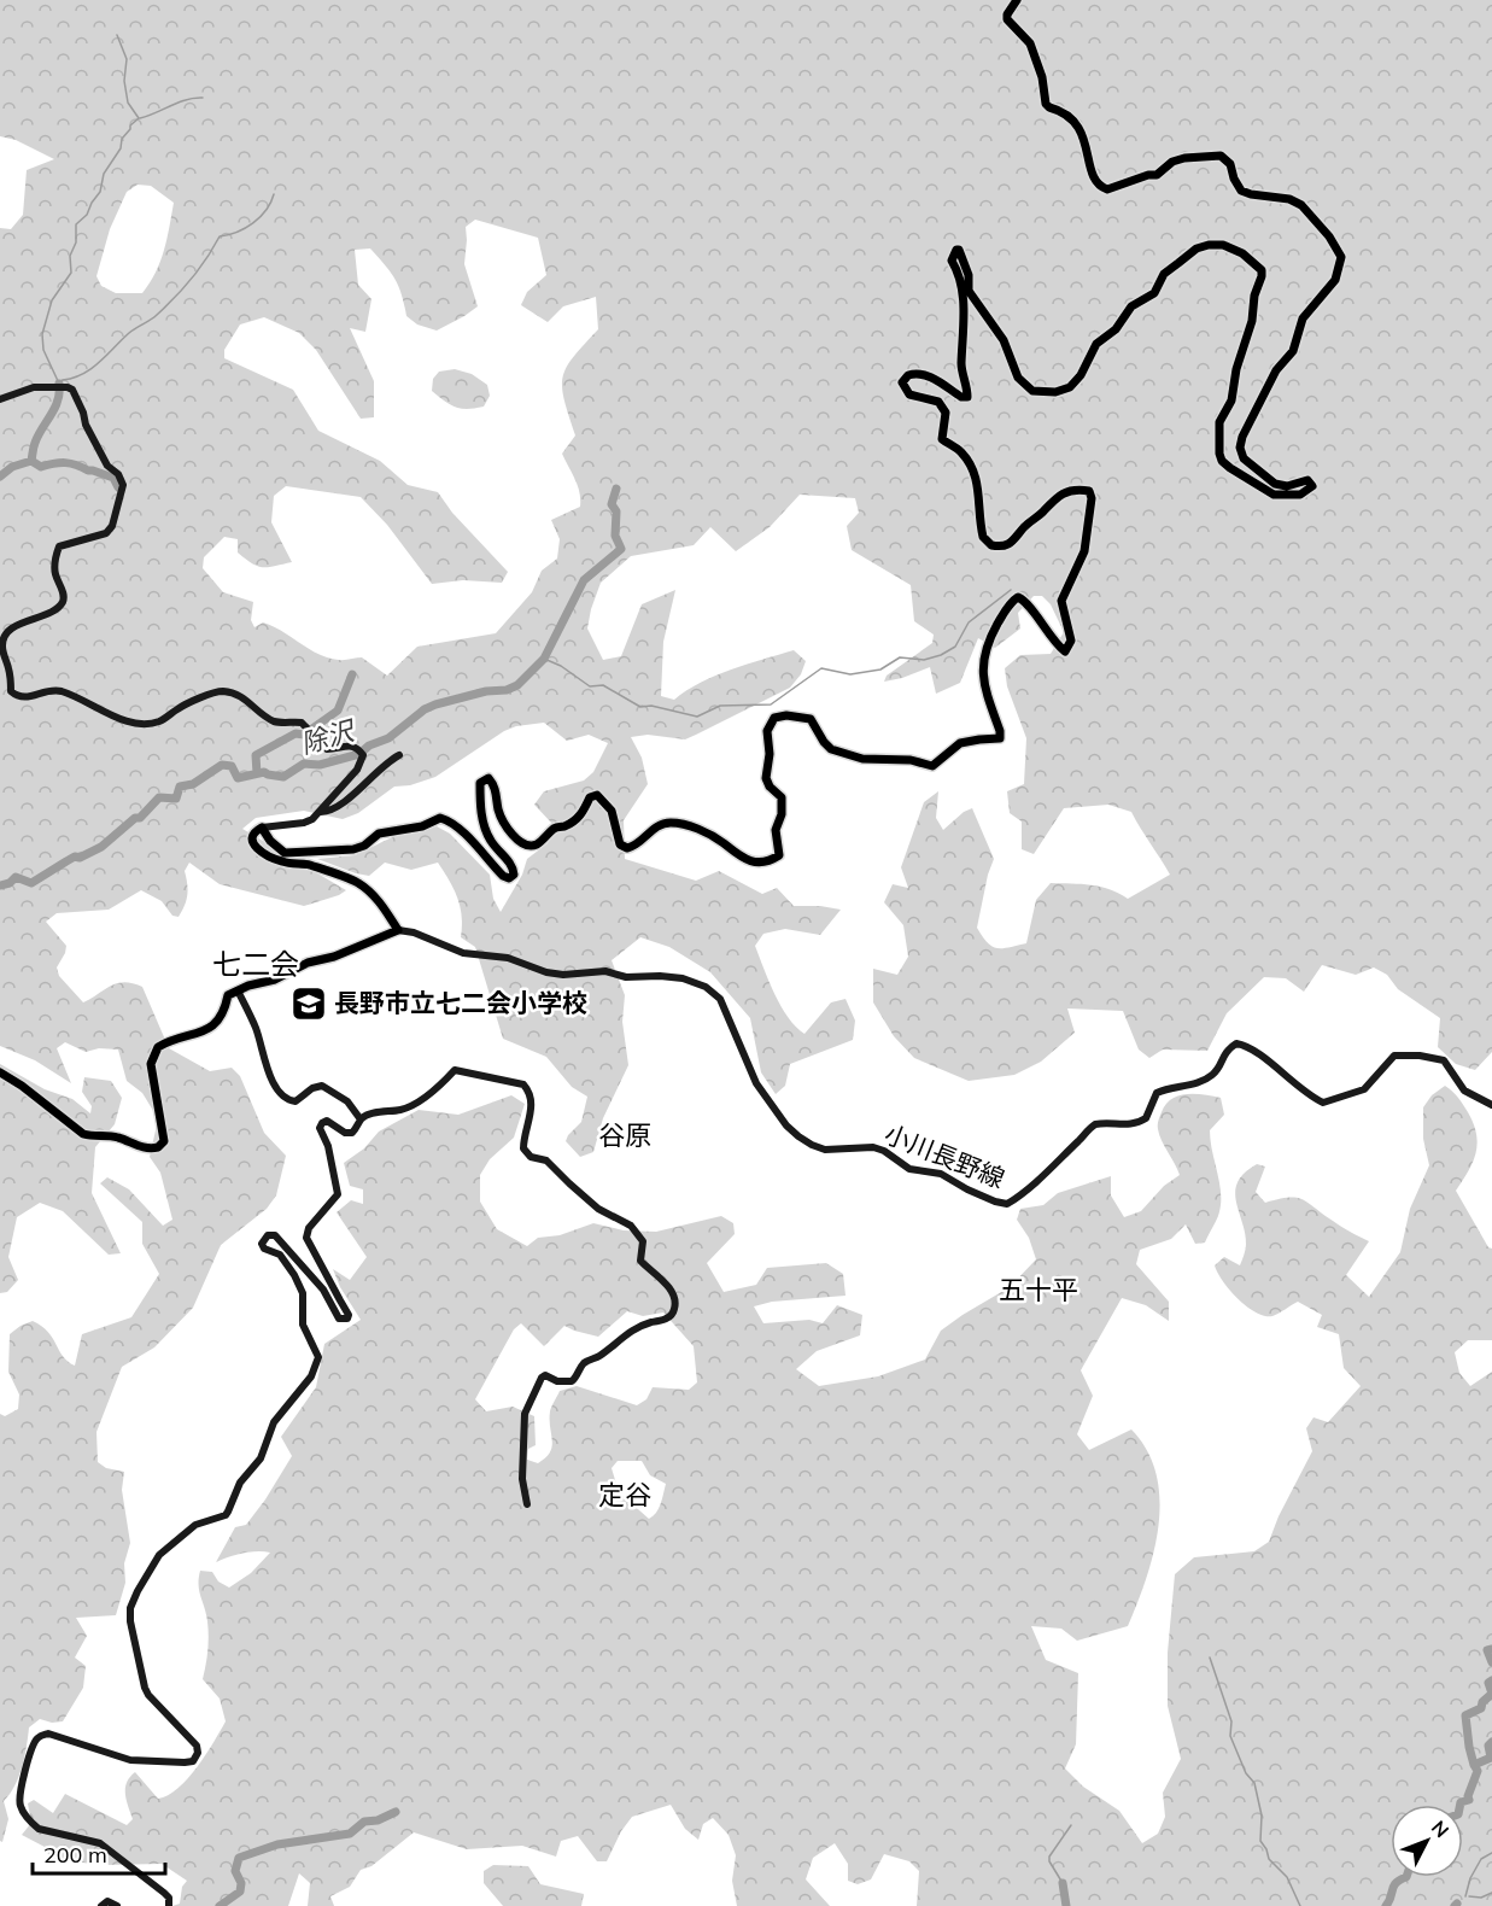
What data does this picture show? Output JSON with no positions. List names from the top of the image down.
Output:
{
  "streets": {
    "street": ["小川長野線"]
  },
  "districts": [
    "七二会",
    "谷原",
    "五十平",
    "定谷"
  ],
  "water": ["除沢"],
  "places": {
    "school or university": ["長野市立七二会小学校"]
  },
  "scale_bar": "200 m",
  "north": "top right"
}
